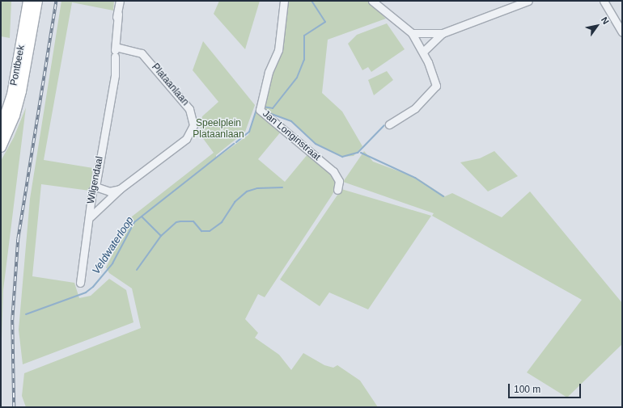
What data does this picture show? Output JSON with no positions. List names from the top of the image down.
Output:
{
  "streets": {
    "highway": ["Pontbeek"],
    "street": ["Plataanlaan", "Jan Longinstraat", "Wilgendaal"]
  },
  "crossings": [
    ["Plataanlaan", "Wilgendaal"]
  ],
  "water": ["Veldwaterloop"],
  "parks": ["Speelplein Plataanlaan"],
  "scale_bar": "100 m",
  "north": "top right"
}
